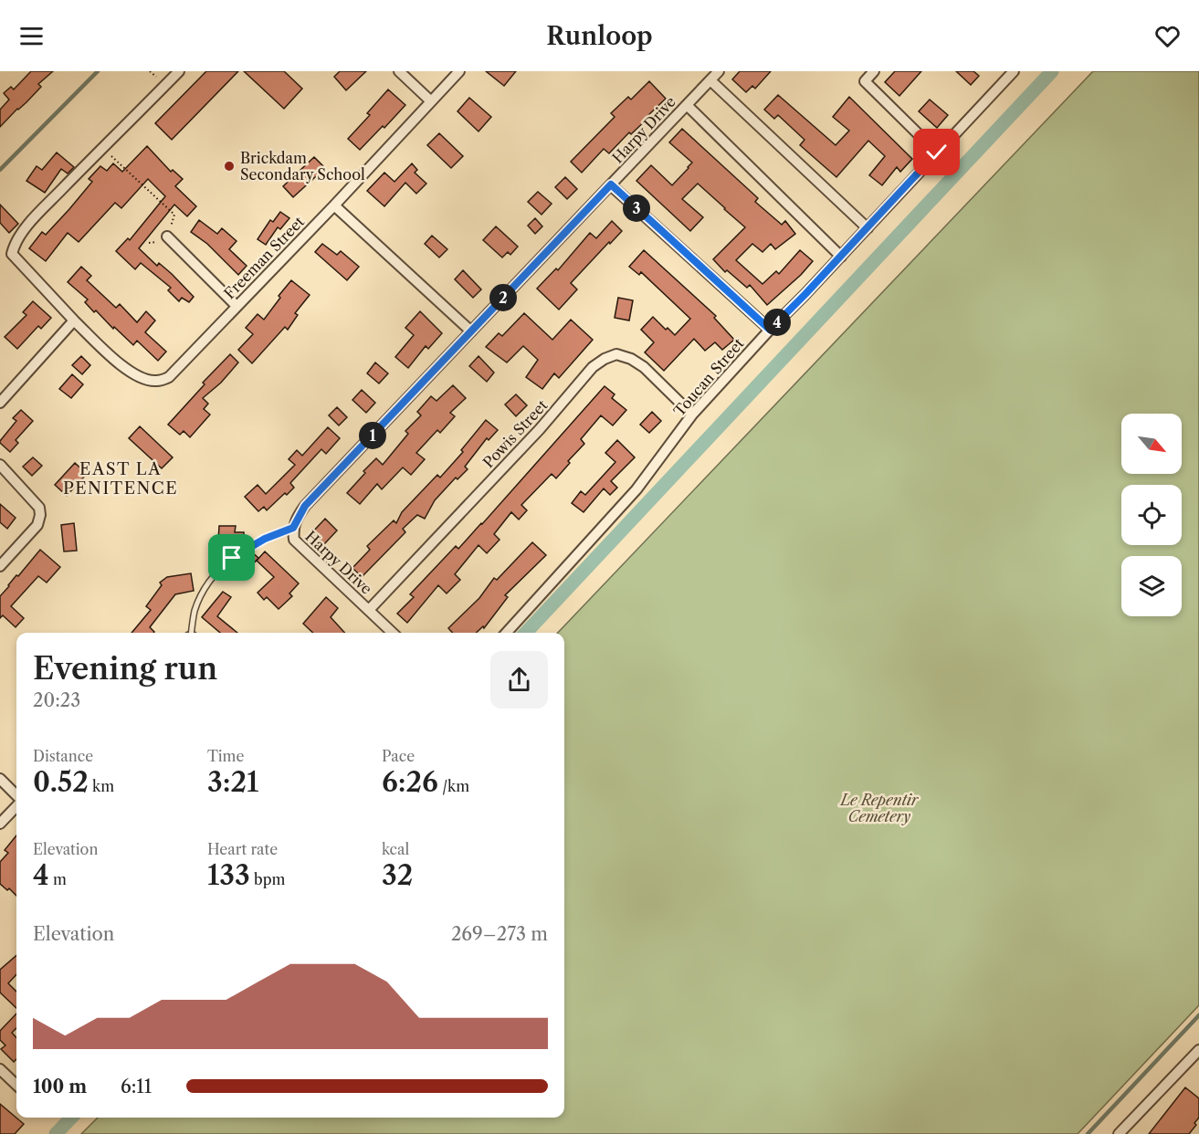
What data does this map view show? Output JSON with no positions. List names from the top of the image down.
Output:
{
  "streets": {
    "street": [
      "Harpy Drive",
      "Freeman Street",
      "Toucan Street",
      "Powis Street"
    ]
  },
  "crossings": [
    ["Harpy Drive", "Powis Street"],
    ["Toucan Street", "Powis Street"]
  ],
  "districts": ["EAST LA PENITENCE"],
  "parks": ["Le Repentir Cemetery"],
  "places": ["Brickdam Secondary School"],
  "north": "bottom right",
  "page": {
    "header": "Runloop",
    "pins": [
      "3",
      "2",
      "4",
      "1"
    ],
    "heading": ["Evening run", "20:23"],
    "stats": [
      ["Distance", "0.52 km"],
      ["Time", "3:21"],
      ["Pace", "6:26 /km"],
      ["Elevation", "4 m"],
      ["Heart rate", "133 bpm"],
      ["kcal", "32"]
    ],
    "chart": ["Elevation", "269–273 m"],
    "list": [
      {
        "name": "100 m",
        "note": "6:11"
      }
    ]
  }
}
